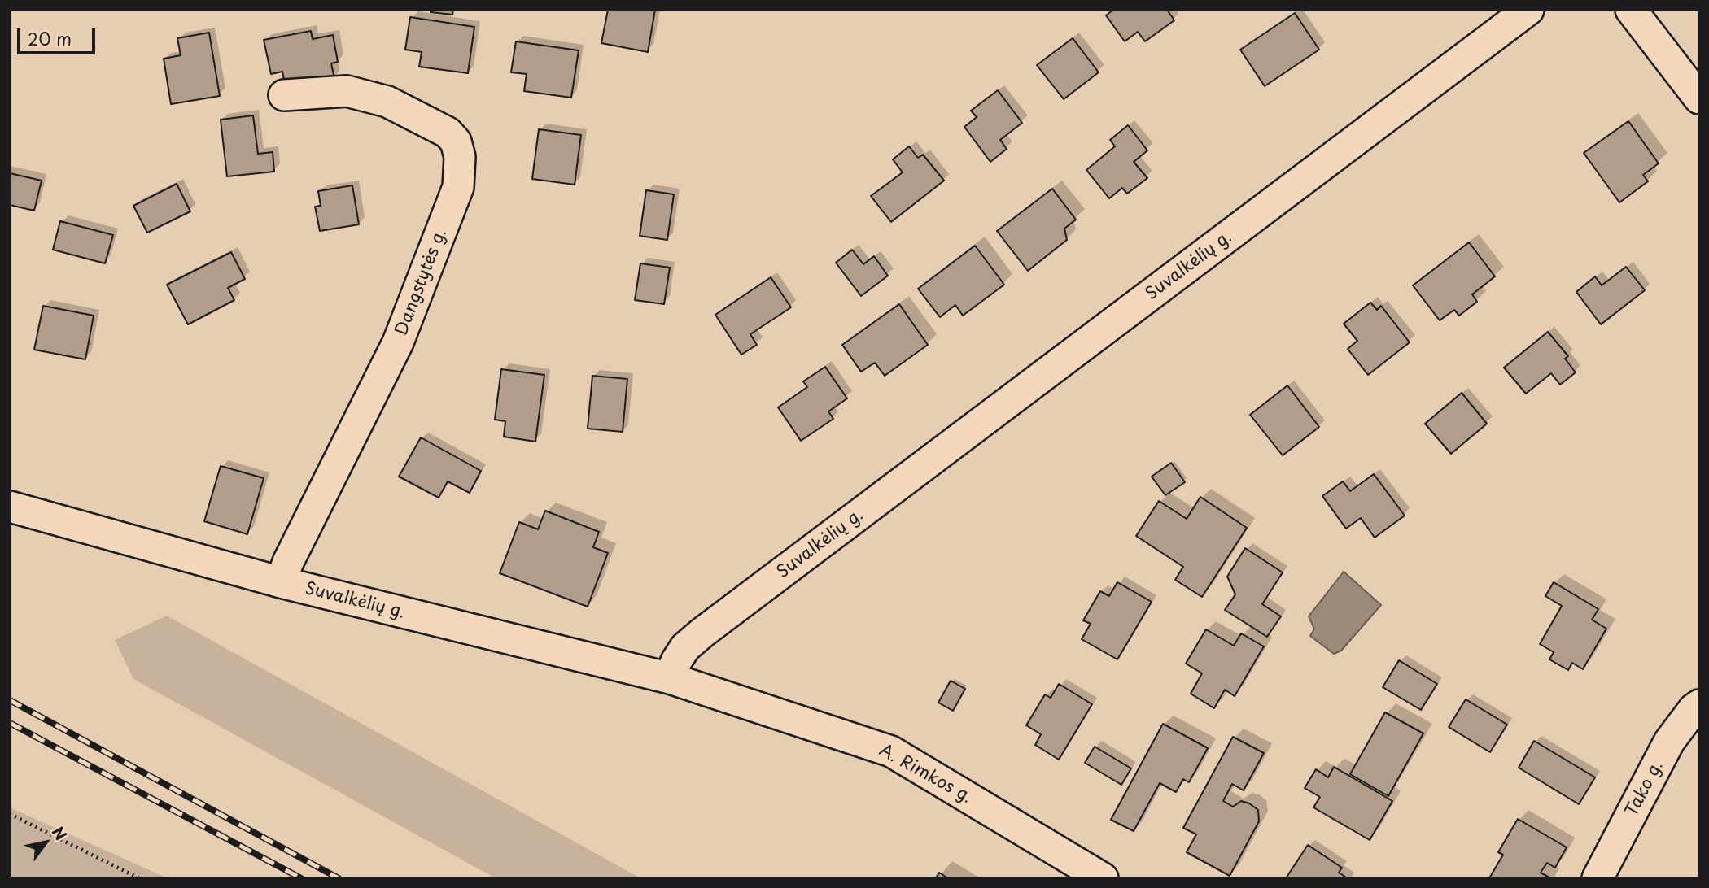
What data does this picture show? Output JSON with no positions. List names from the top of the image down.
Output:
{
  "streets": {
    "street": [
      "Suvalkėlių g.",
      "Dangstytės g.",
      "A. Rimkos g.",
      "Tako g."
    ]
  },
  "crossings": [
    ["Suvalkėlių g.", "Dangstytės g."],
    ["Suvalkėlių g.", "A. Rimkos g."]
  ],
  "scale_bar": "20 m",
  "north": "top right"
}
